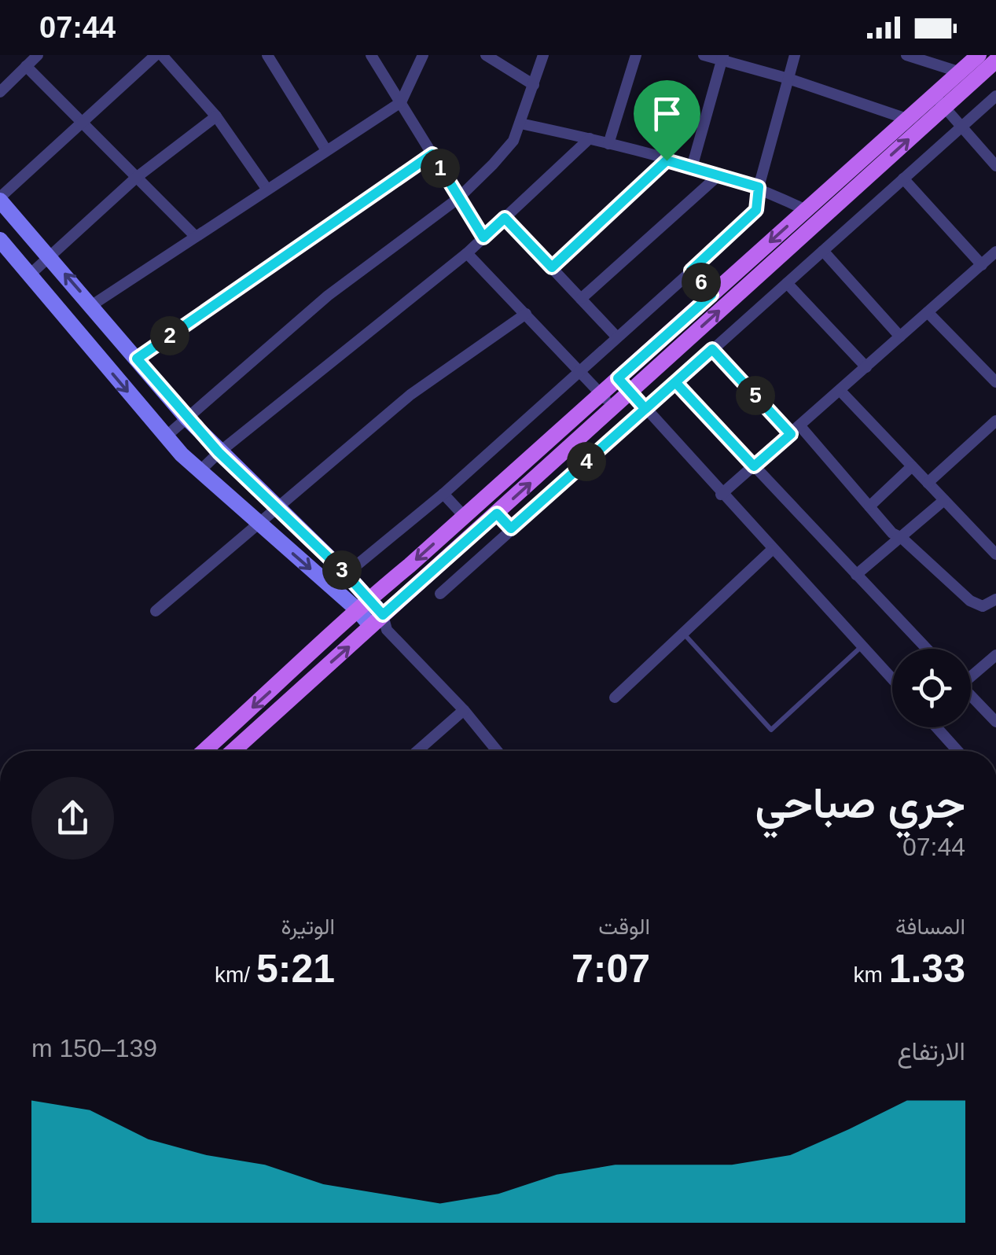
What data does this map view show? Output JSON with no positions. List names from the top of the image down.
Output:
{
  "page": {
    "status": "07:44",
    "pins": [
      "1",
      "6",
      "2",
      "5",
      "4",
      "3"
    ],
    "heading": ["جري صباحي", "07:44"],
    "stats": [
      ["المسافة", "1.33 km"],
      ["الوقت", "7:07"],
      ["الوتيرة", "5:21 /km"]
    ],
    "chart": ["الارتفاع", "139–150 m"]
  }
}
